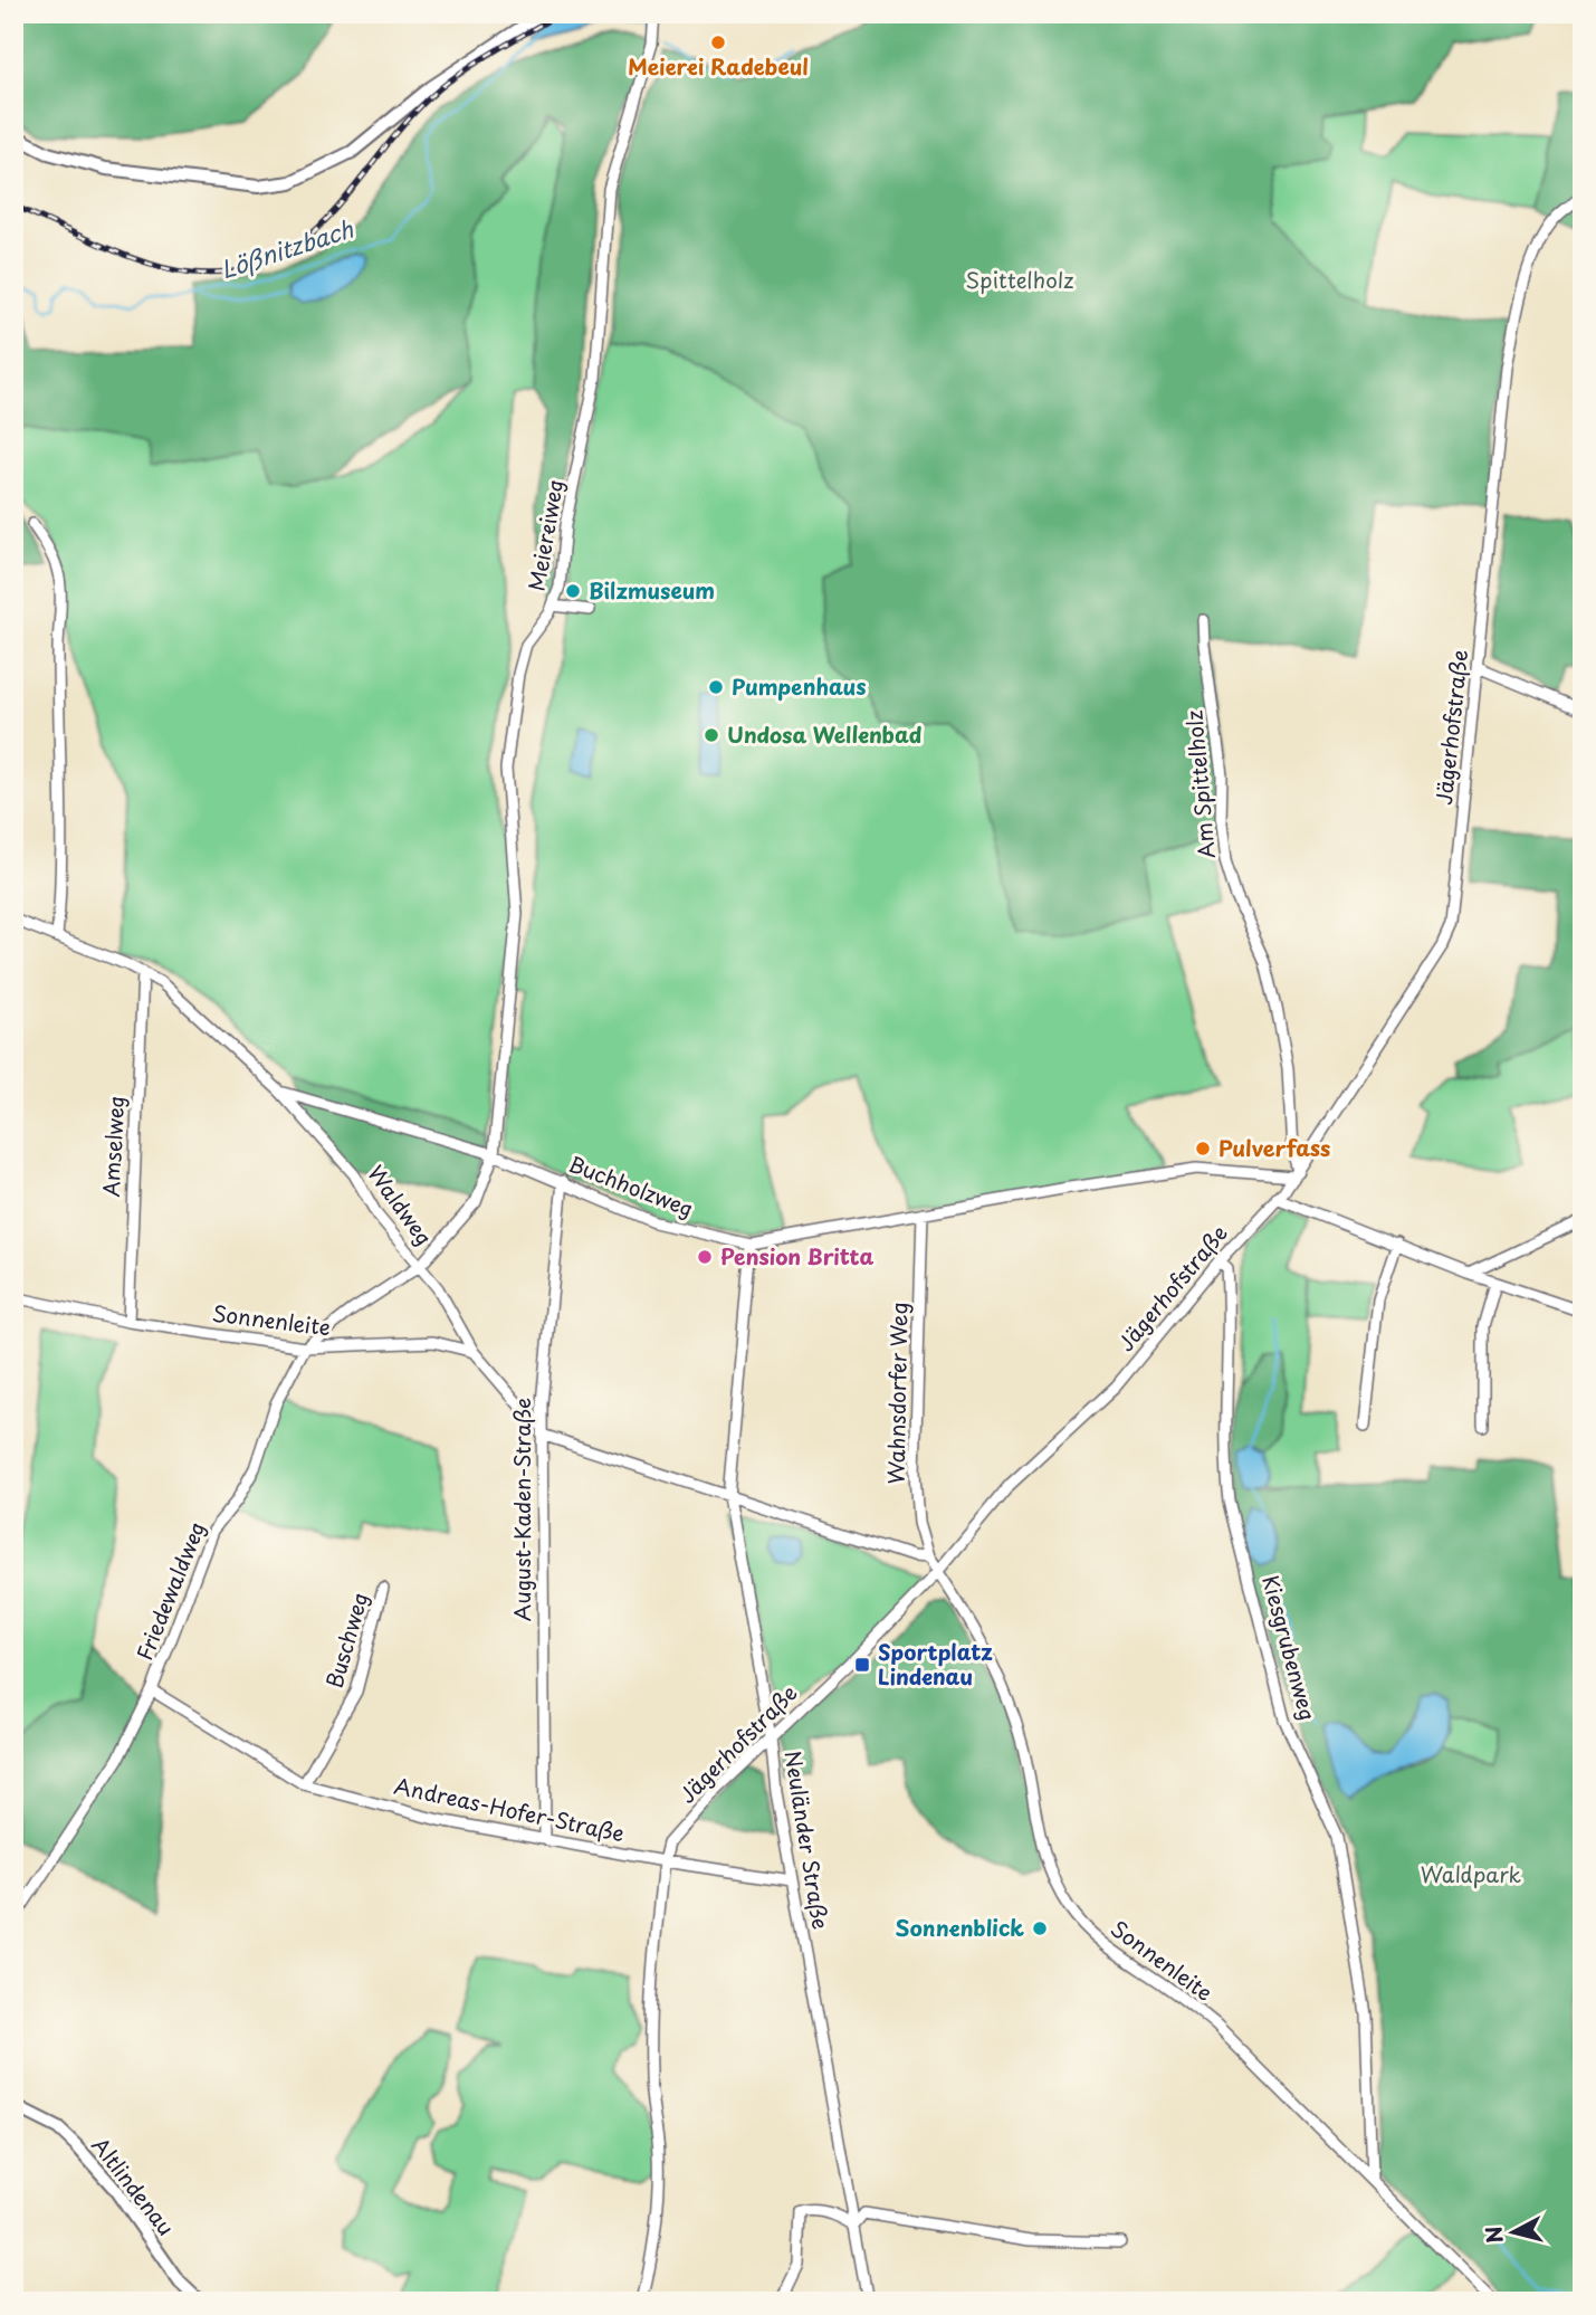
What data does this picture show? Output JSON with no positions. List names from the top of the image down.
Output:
{
  "streets": {
    "street": [
      "Meiereiweg",
      "Jägerhofstraße",
      "Am Spittelholz",
      "Amselweg",
      "Buchholzweg",
      "Waldweg",
      "Sonnenleite",
      "Wahnsdorfer Weg",
      "August-Kaden-Straße",
      "Friedewaldweg",
      "Buschweg",
      "Kiesgrubenweg",
      "Andreas-Hofer-Straße",
      "Neuländer Straße",
      "Altlindenau"
    ]
  },
  "crossings": [
    ["Meiereiweg", "Buchholzweg"],
    ["Meiereiweg", "Friedewaldweg"],
    ["Jägerhofstraße", "Am Spittelholz"],
    ["Jägerhofstraße", "Buchholzweg"],
    ["Jägerhofstraße", "Sonnenleite"],
    ["Jägerhofstraße", "Wahnsdorfer Weg"],
    ["Jägerhofstraße", "Kiesgrubenweg"],
    ["Jägerhofstraße", "Andreas-Hofer-Straße"],
    ["Jägerhofstraße", "Neuländer Straße"],
    ["Am Spittelholz", "Buchholzweg"],
    ["Amselweg", "Buchholzweg"],
    ["Amselweg", "Sonnenleite"],
    ["Buchholzweg", "Waldweg"],
    ["Buchholzweg", "Wahnsdorfer Weg"],
    ["Buchholzweg", "August-Kaden-Straße"],
    ["Buchholzweg", "Friedewaldweg"],
    ["Buchholzweg", "Neuländer Straße"],
    ["Waldweg", "Sonnenleite"],
    ["Waldweg", "Friedewaldweg"],
    ["Sonnenleite", "Wahnsdorfer Weg"],
    ["Sonnenleite", "Friedewaldweg"],
    ["Sonnenleite", "Kiesgrubenweg"],
    ["August-Kaden-Straße", "Andreas-Hofer-Straße"],
    ["Friedewaldweg", "Andreas-Hofer-Straße"],
    ["Buschweg", "Andreas-Hofer-Straße"],
    ["Andreas-Hofer-Straße", "Neuländer Straße"]
  ],
  "water": ["Lößnitzbach"],
  "parks": ["Spittelholz", "Waldpark"],
  "places": {
    "other": [
      "Meierei Radebeul",
      "Bilzmuseum",
      "Pumpenhaus",
      "Undosa Wellenbad",
      "Pulverfass",
      "Pension Britta",
      "Sonnenblick"
    ],
    "transit": ["Sportplatz Lindenau"]
  },
  "north": "left"
}
